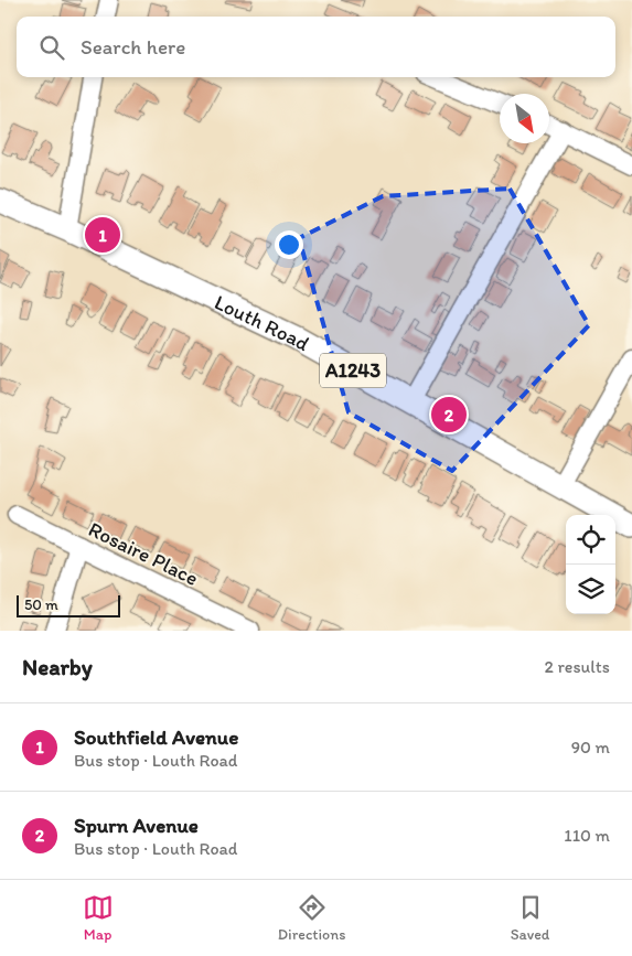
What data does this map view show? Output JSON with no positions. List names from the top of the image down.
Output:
{
  "streets": {
    "main road": ["Louth Road", "A1243"],
    "street": ["Rosaire Place"]
  },
  "scale_bar": "50 m",
  "north": "bottom right",
  "page": {
    "search": "Search here",
    "pins": ["1", "2"],
    "scale": "50 m",
    "heading": ["Nearby", "2 results"],
    "list": [
      {
        "mark": "1",
        "name": "Southfield Avenue",
        "note": "Bus stop · Louth Road",
        "value": "90 m"
      },
      {
        "mark": "2",
        "name": "Spurn Avenue",
        "note": "Bus stop · Louth Road",
        "value": "110 m"
      }
    ],
    "nav": ["Map", "Directions", "Saved"]
  }
}
